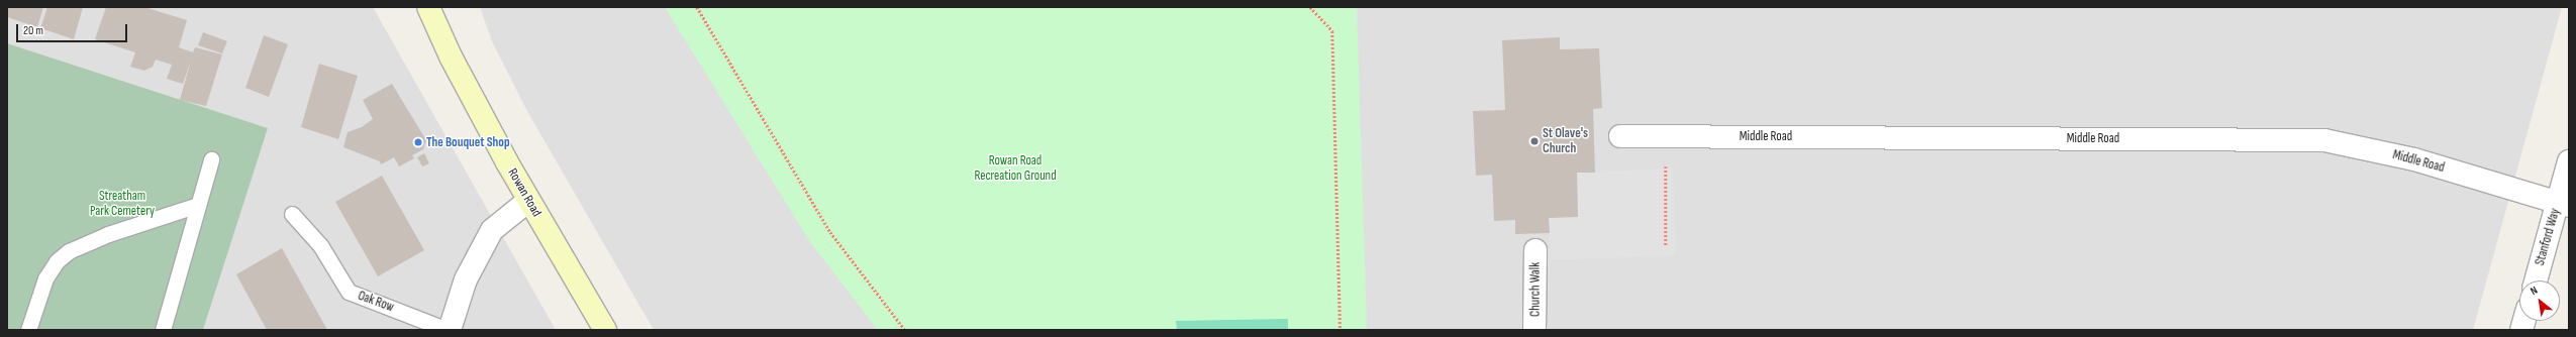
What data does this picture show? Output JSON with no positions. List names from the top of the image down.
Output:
{
  "streets": {
    "main road": ["Rowan Road"],
    "street": ["Middle Road", "Stanford Way", "Church Walk"],
    "lane": ["Oak Row"]
  },
  "crossings": [
    ["Middle Road", "Stanford Way"]
  ],
  "parks": ["Rowan Road Recreation Ground", "Streatham Park Cemetery"],
  "places": ["St Olave's Church", "The Bouquet Shop"],
  "scale_bar": "20 m",
  "north": "top left"
}
